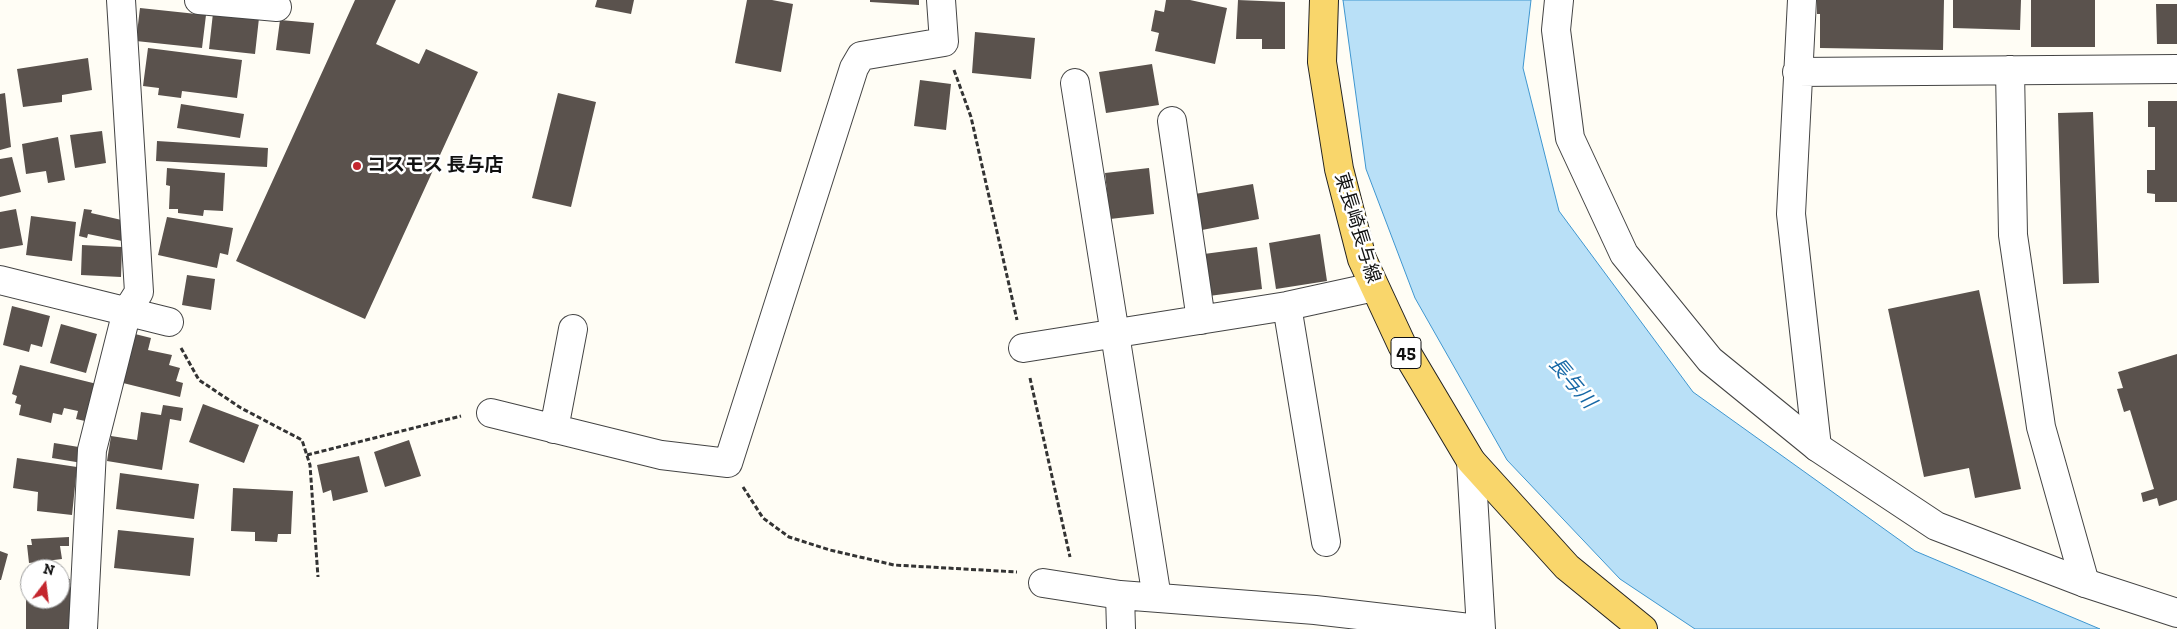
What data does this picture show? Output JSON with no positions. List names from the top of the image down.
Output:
{
  "streets": {
    "main road": ["東長崎長与線", "45"]
  },
  "water": ["長与川"],
  "places": ["コスモス 長与店"],
  "north": "top"
}
